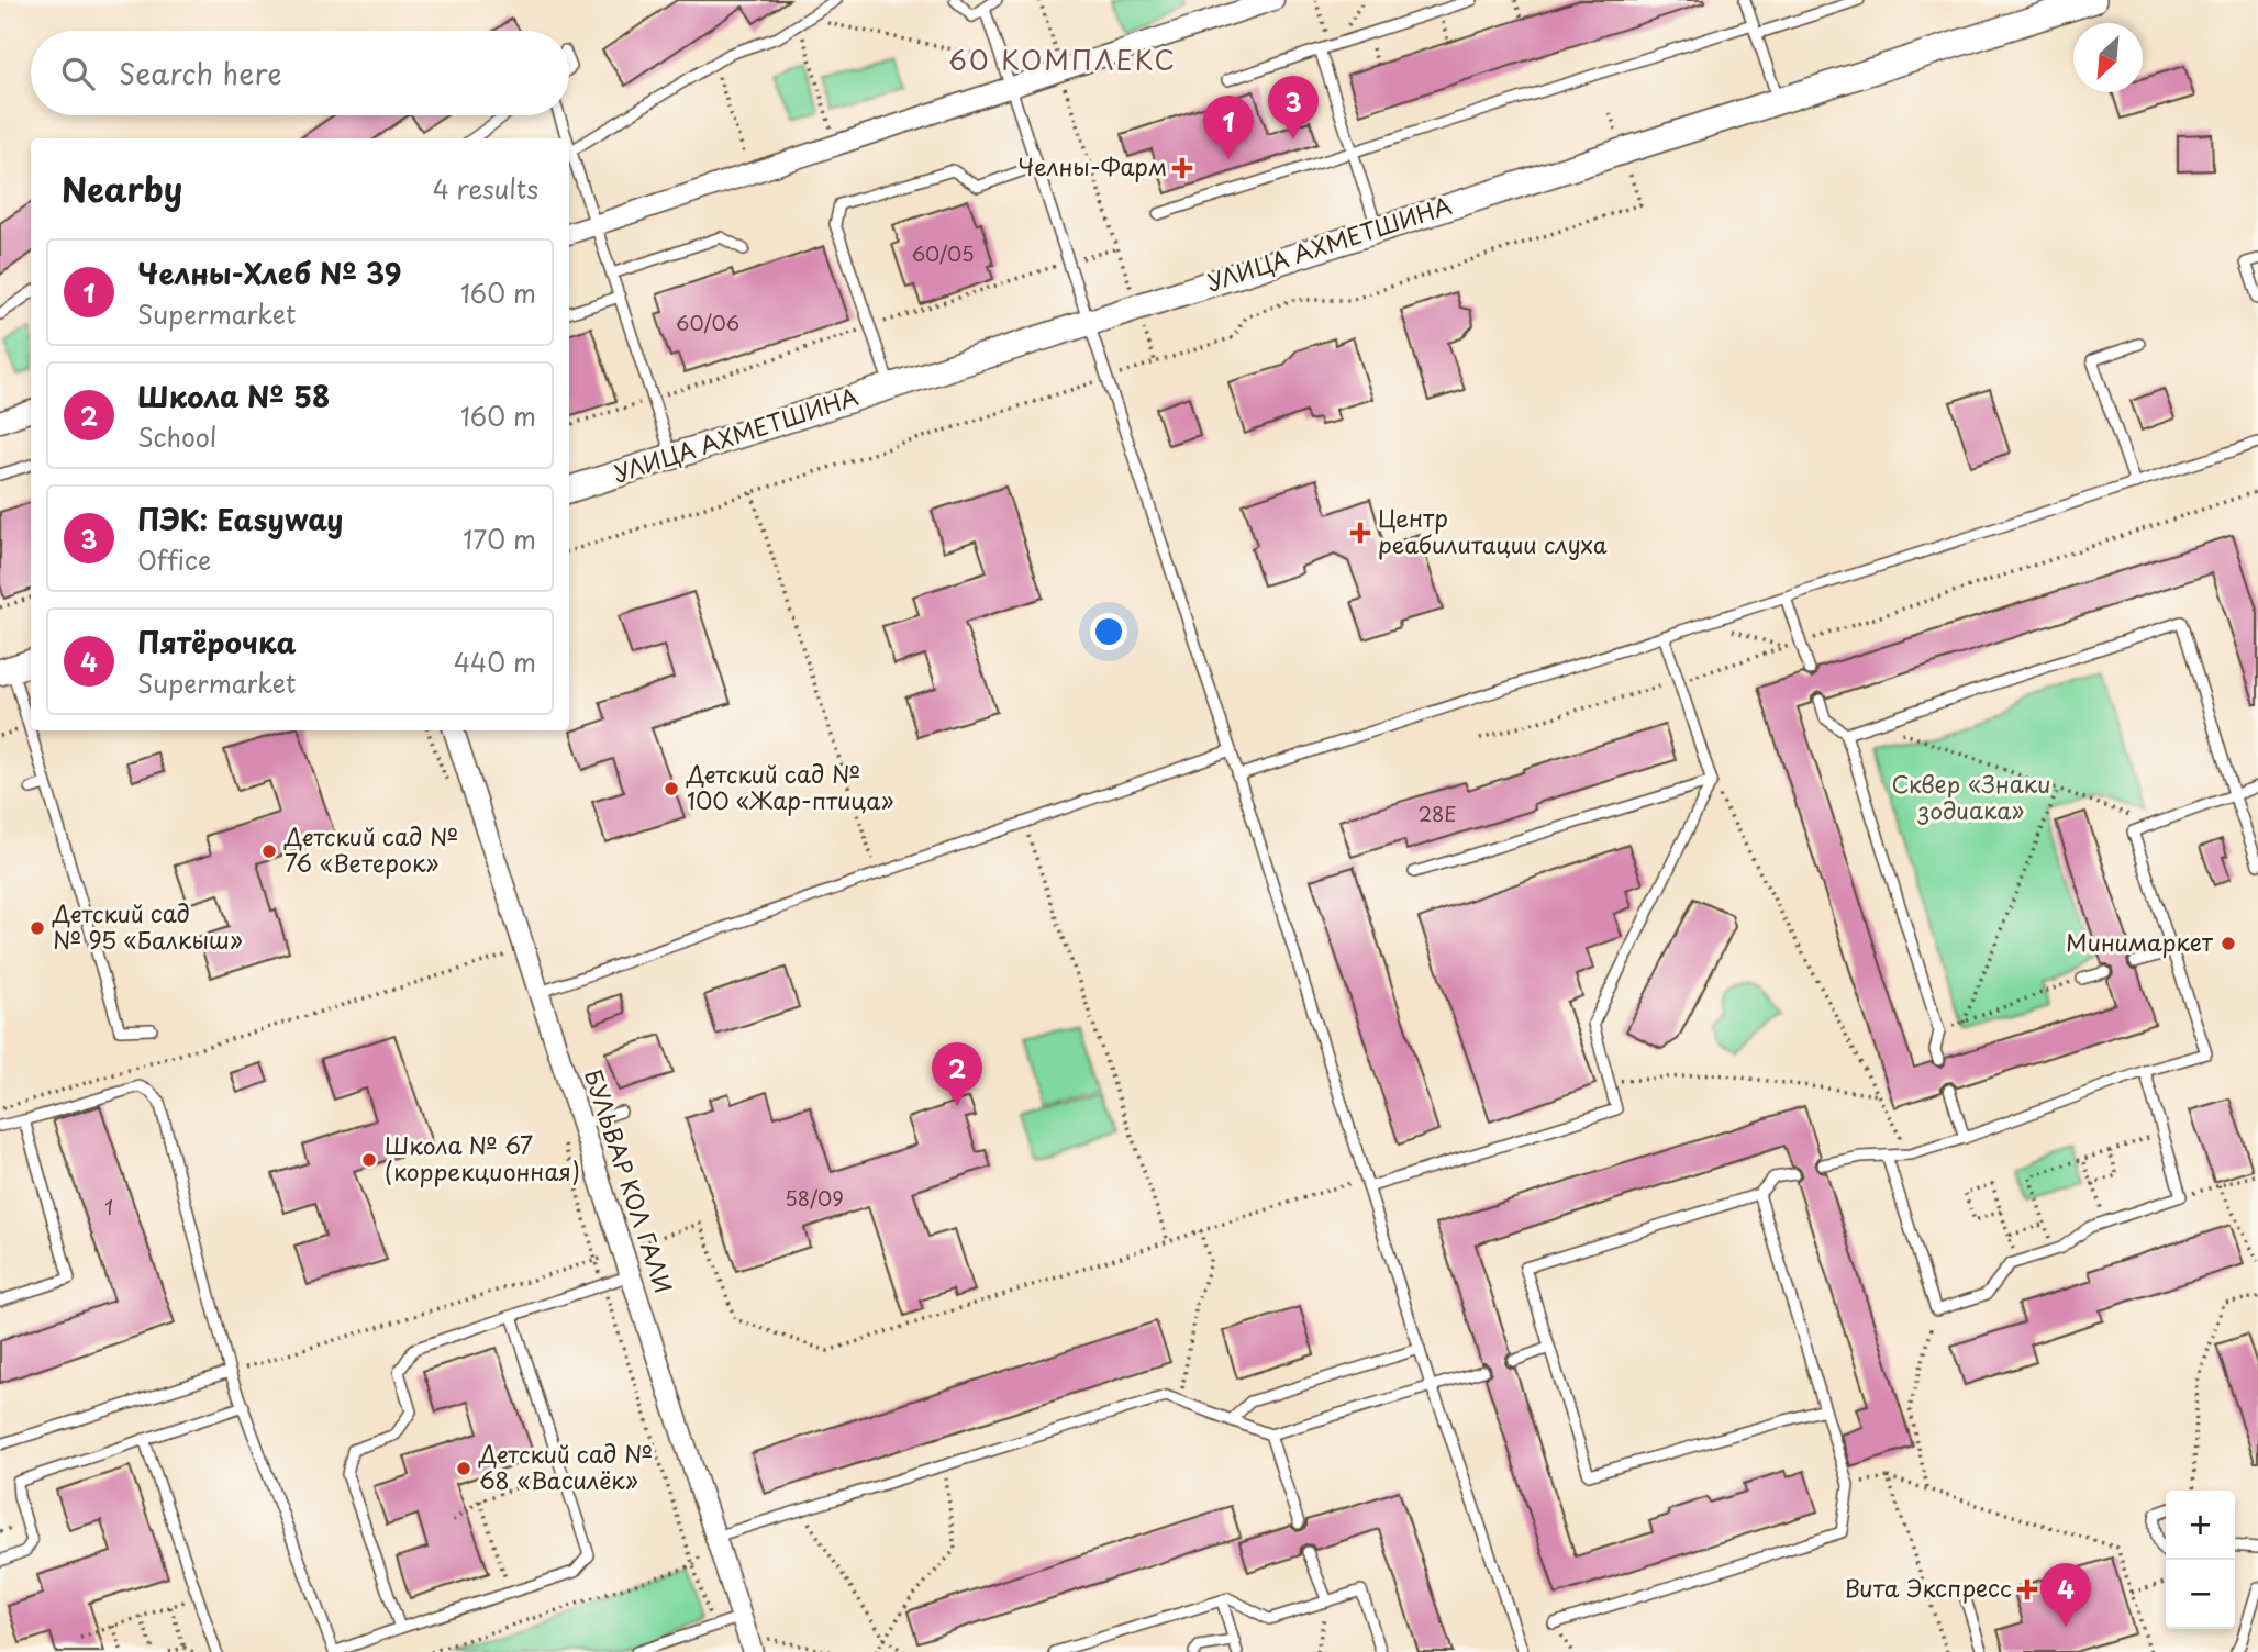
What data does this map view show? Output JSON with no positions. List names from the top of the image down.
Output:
{
  "streets": {
    "street": ["УЛИЦА АХМЕТШИНА", "БУЛЬВАР КОЛ ГАЛИ"]
  },
  "districts": ["60 КОМПЛЕКС"],
  "parks": ["Сквер «Знаки зодиака»"],
  "places": {
    "health": ["Челны-Фарм", "Центр реабилитации слуха", "Вита Экспресс"],
    "other": [
      "Детский сад № 100 «Жар-птица»",
      "Детский сад № 76 «Ветерок»",
      "Детский сад № 95 «Балкыш»",
      "Минимаркет",
      "Школа № 67 (коррекционная)",
      "Детский сад № 68 «Василёк»"
    ]
  },
  "house_numbers": [
    "60/05",
    "60/06",
    "28Е",
    "58/09",
    "1"
  ],
  "north": "bottom left",
  "page": {
    "search": "Search here",
    "pins": [
      "3",
      "1",
      "2",
      "4"
    ],
    "heading": ["Nearby", "4 results"],
    "list": [
      {
        "mark": "1",
        "name": "Челны-Хлеб № 39",
        "note": "Supermarket",
        "value": "160 m"
      },
      {
        "mark": "2",
        "name": "Школа № 58",
        "note": "School",
        "value": "160 m"
      },
      {
        "mark": "3",
        "name": "ПЭК: Easyway",
        "note": "Office",
        "value": "170 m"
      },
      {
        "mark": "4",
        "name": "Пятёрочка",
        "note": "Supermarket",
        "value": "440 m"
      }
    ],
    "map_buttons": ["+", "−"]
  }
}
